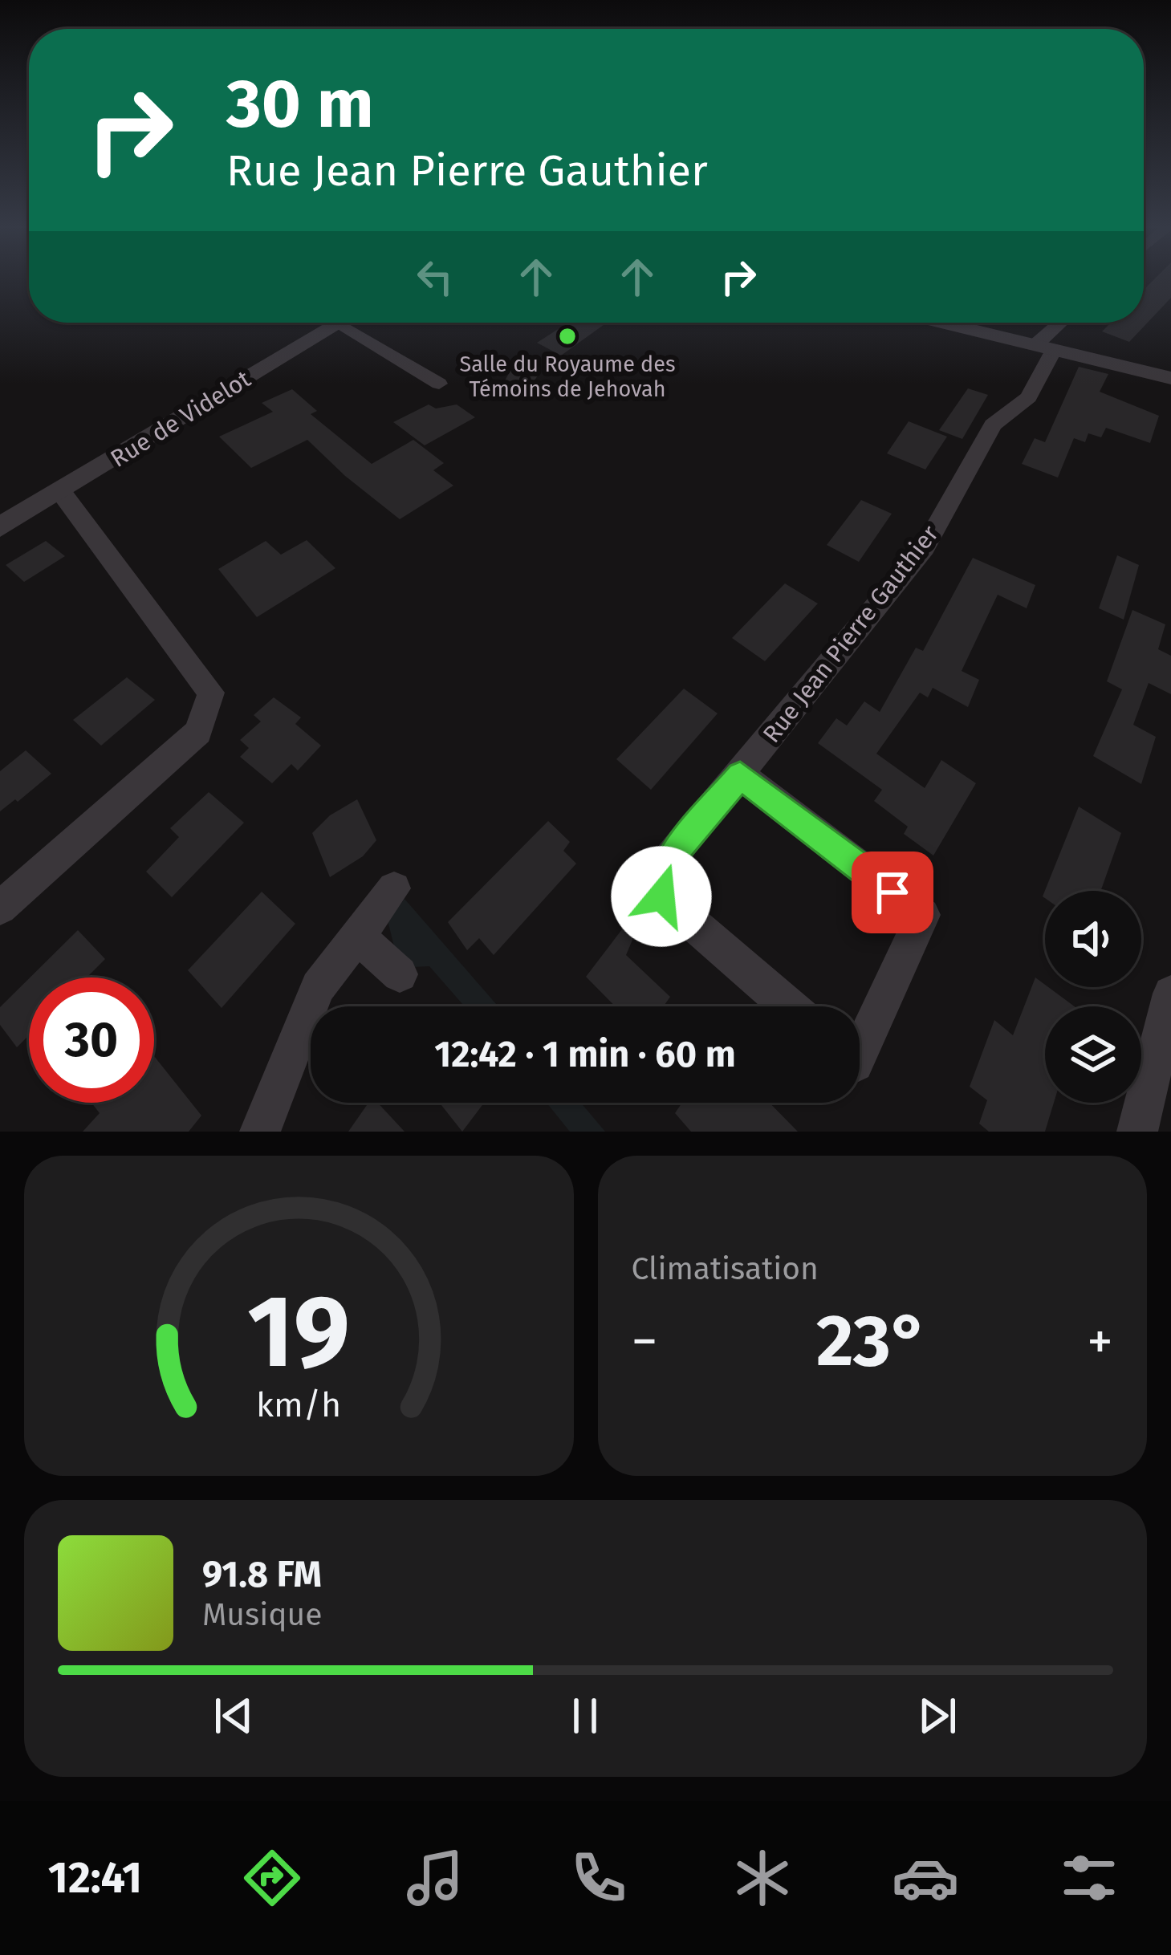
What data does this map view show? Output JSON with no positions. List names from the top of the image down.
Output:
{
  "streets": {
    "street": ["Rue de Videlot", "Rue Jean Pierre Gauthier"]
  },
  "places": ["Salle du Royaume des Témoins de Jehovah"],
  "page": {
    "turn": ["30 m", "Rue Jean Pierre Gauthier"],
    "limit": "30",
    "trip": "12:42 · 1 min · 60 m",
    "tile": "Climatisation",
    "heat": ["−", "23°", "+"],
    "song": ["91.8 FM", "Musique"],
    "tabs": "12:41",
    "gauge": ["19", "km/h"]
  }
}
